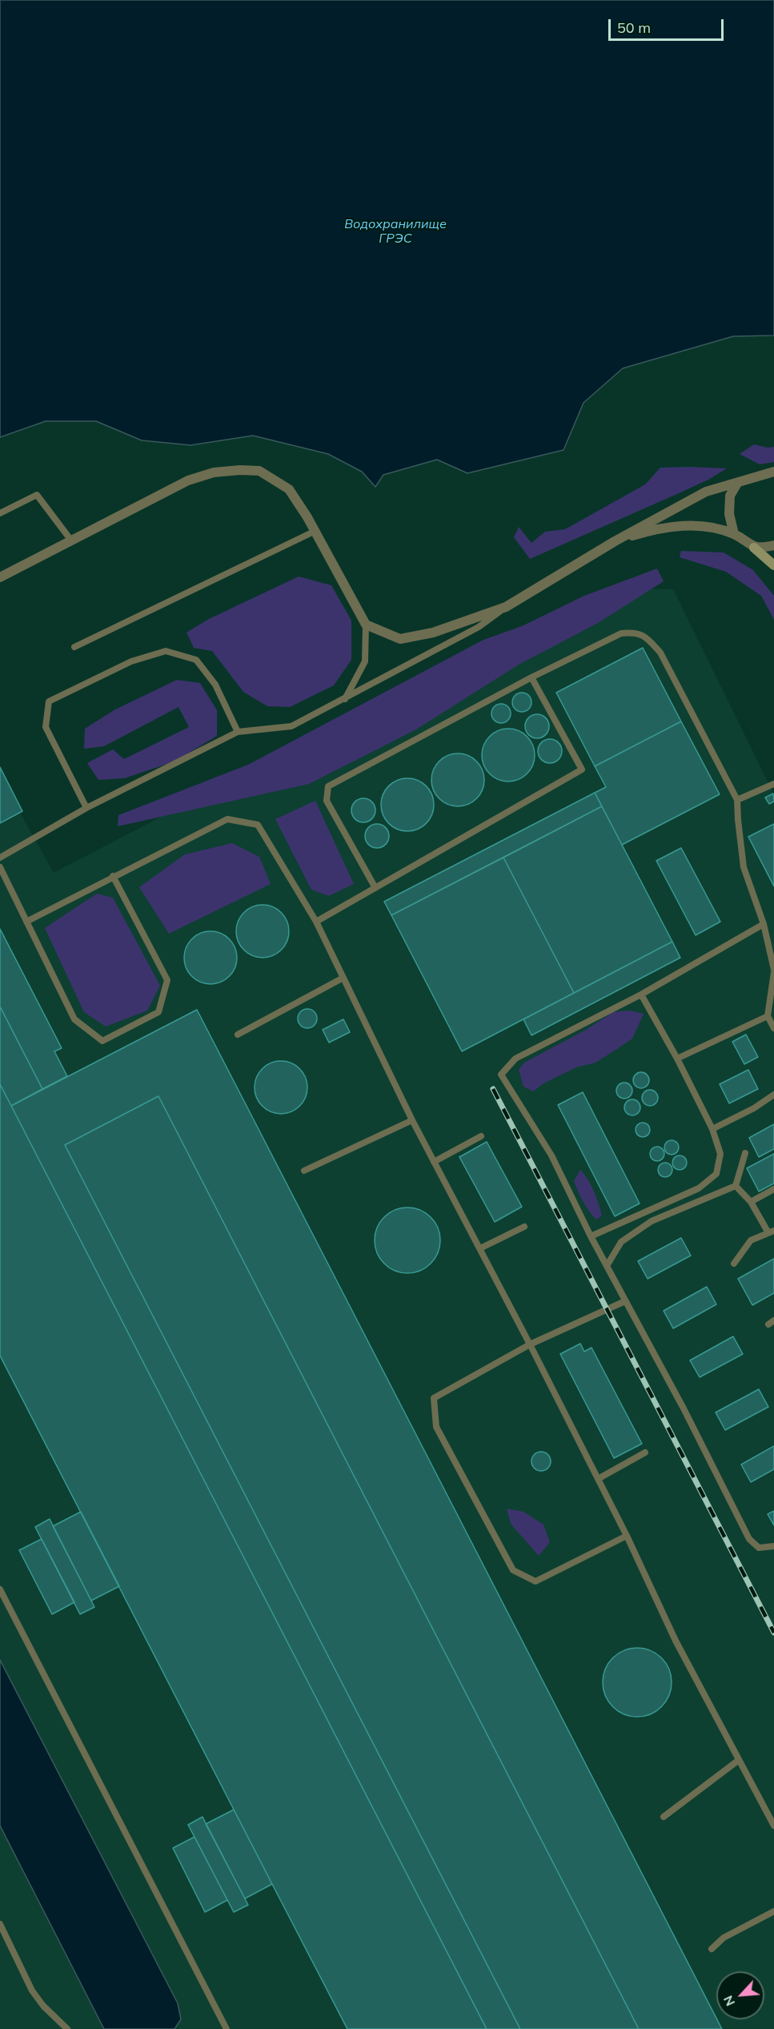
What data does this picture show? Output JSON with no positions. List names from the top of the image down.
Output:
{
  "water": ["Водохранилище ГРЭС"],
  "scale_bar": "50 m",
  "north": "bottom left"
}
